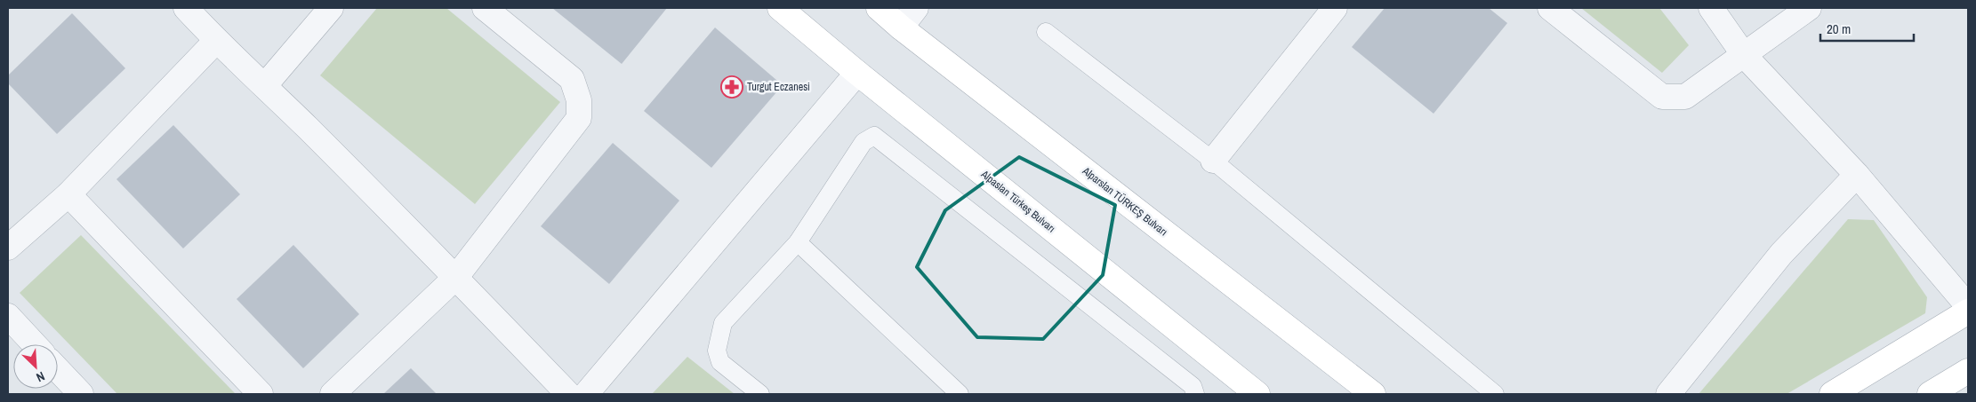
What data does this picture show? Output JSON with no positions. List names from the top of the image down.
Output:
{
  "streets": {
    "main road": ["Alpaslan Türkeş Bulvarı", "Alparslan TÜRKEŞ Bulvarı"]
  },
  "places": {
    "pharmacy": ["Turgut Eczanesi"]
  },
  "scale_bar": "20 m",
  "north": "bottom right"
}
